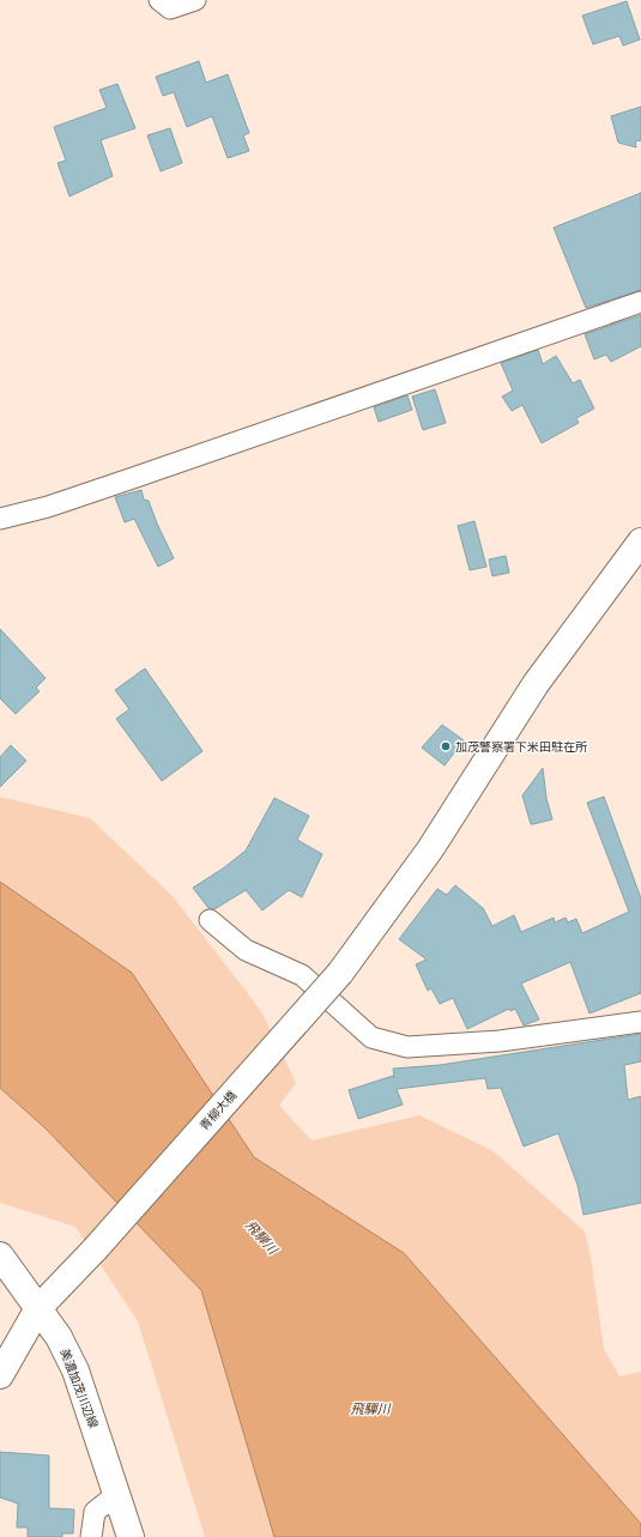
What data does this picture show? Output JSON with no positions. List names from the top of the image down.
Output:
{
  "streets": {
    "street": ["青柳大橋", "美濃加茂川辺線"]
  },
  "crossings": [
    ["青柳大橋", "美濃加茂川辺線"]
  ],
  "water": ["飛騨川", "飛驒川"],
  "places": ["加茂警察署下米田駐在所"]
}
